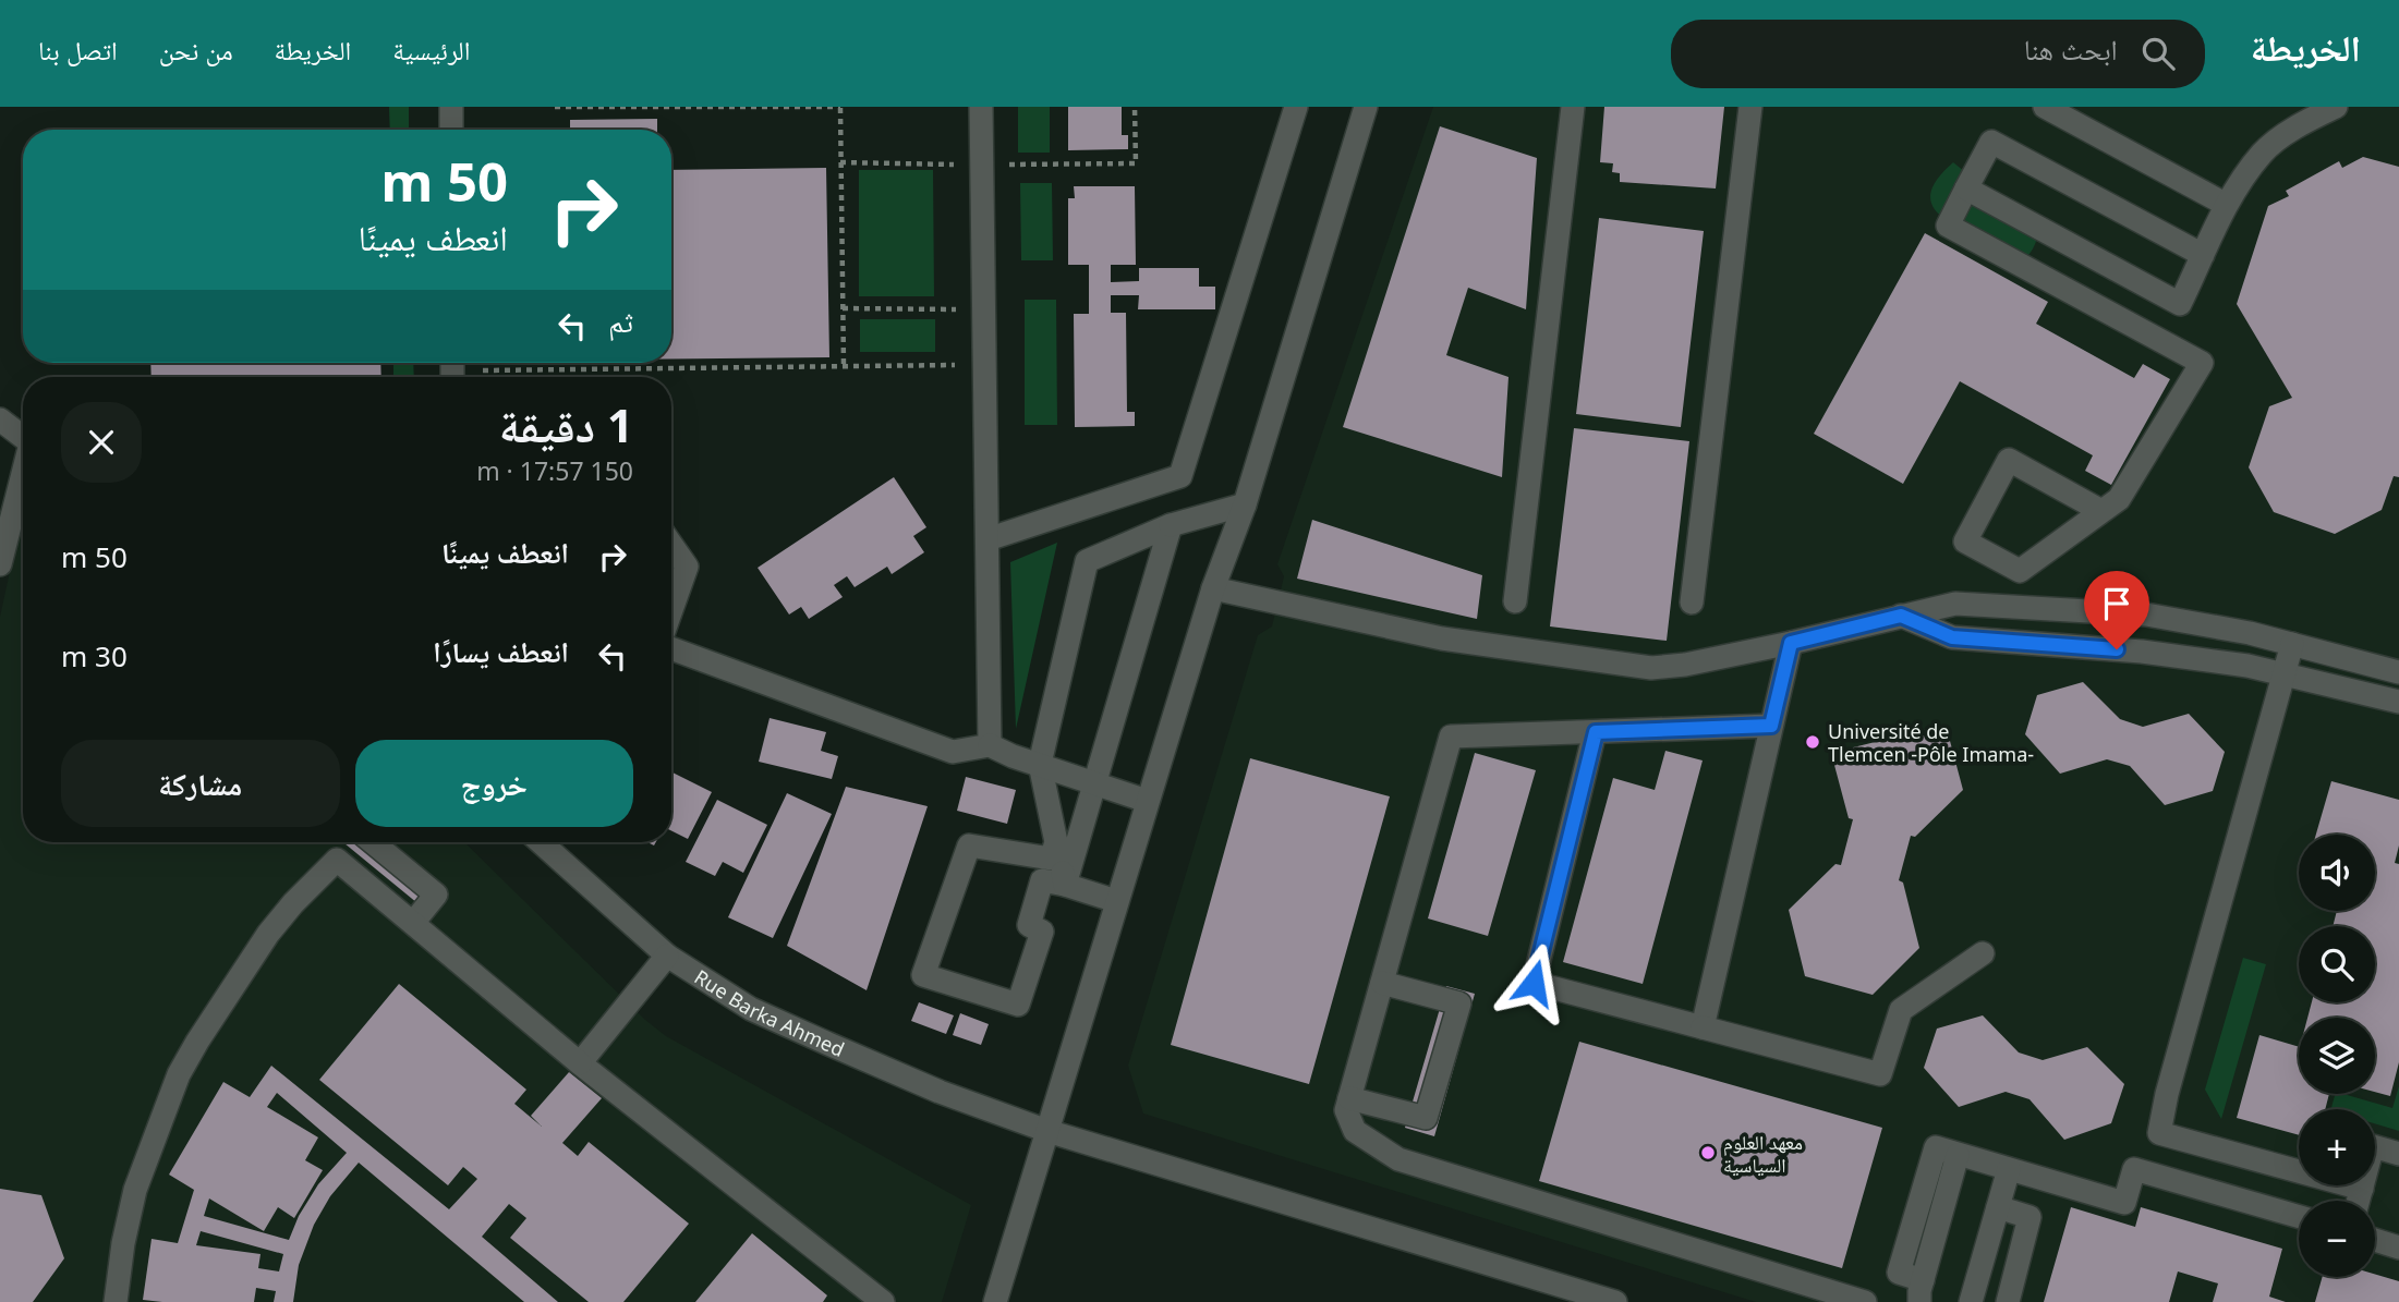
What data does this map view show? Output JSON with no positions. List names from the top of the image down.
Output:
{
  "streets": {
    "street": ["Rue Barka Ahmed"]
  },
  "places": ["Université de Tlemcen -Pôle Imama-", "معهد العلوم السياسية"],
  "page": {
    "header": "الخريطة",
    "search": "ابحث هنا",
    "nav": [
      "الرئيسية",
      "الخريطة",
      "من نحن",
      "اتصل بنا"
    ],
    "turn": ["50 m", "انعطف يمينًا"],
    "then": "ثم",
    "heading": ["1 دقيقة", "150 m · 17:57"],
    "list": [
      {
        "name": "انعطف يمينًا",
        "value": "50 m"
      },
      {
        "name": "انعطف يسارًا",
        "value": "30 m"
      }
    ],
    "buttons": ["خروج", "مشاركة"],
    "map_buttons": ["+", "−"]
  }
}
